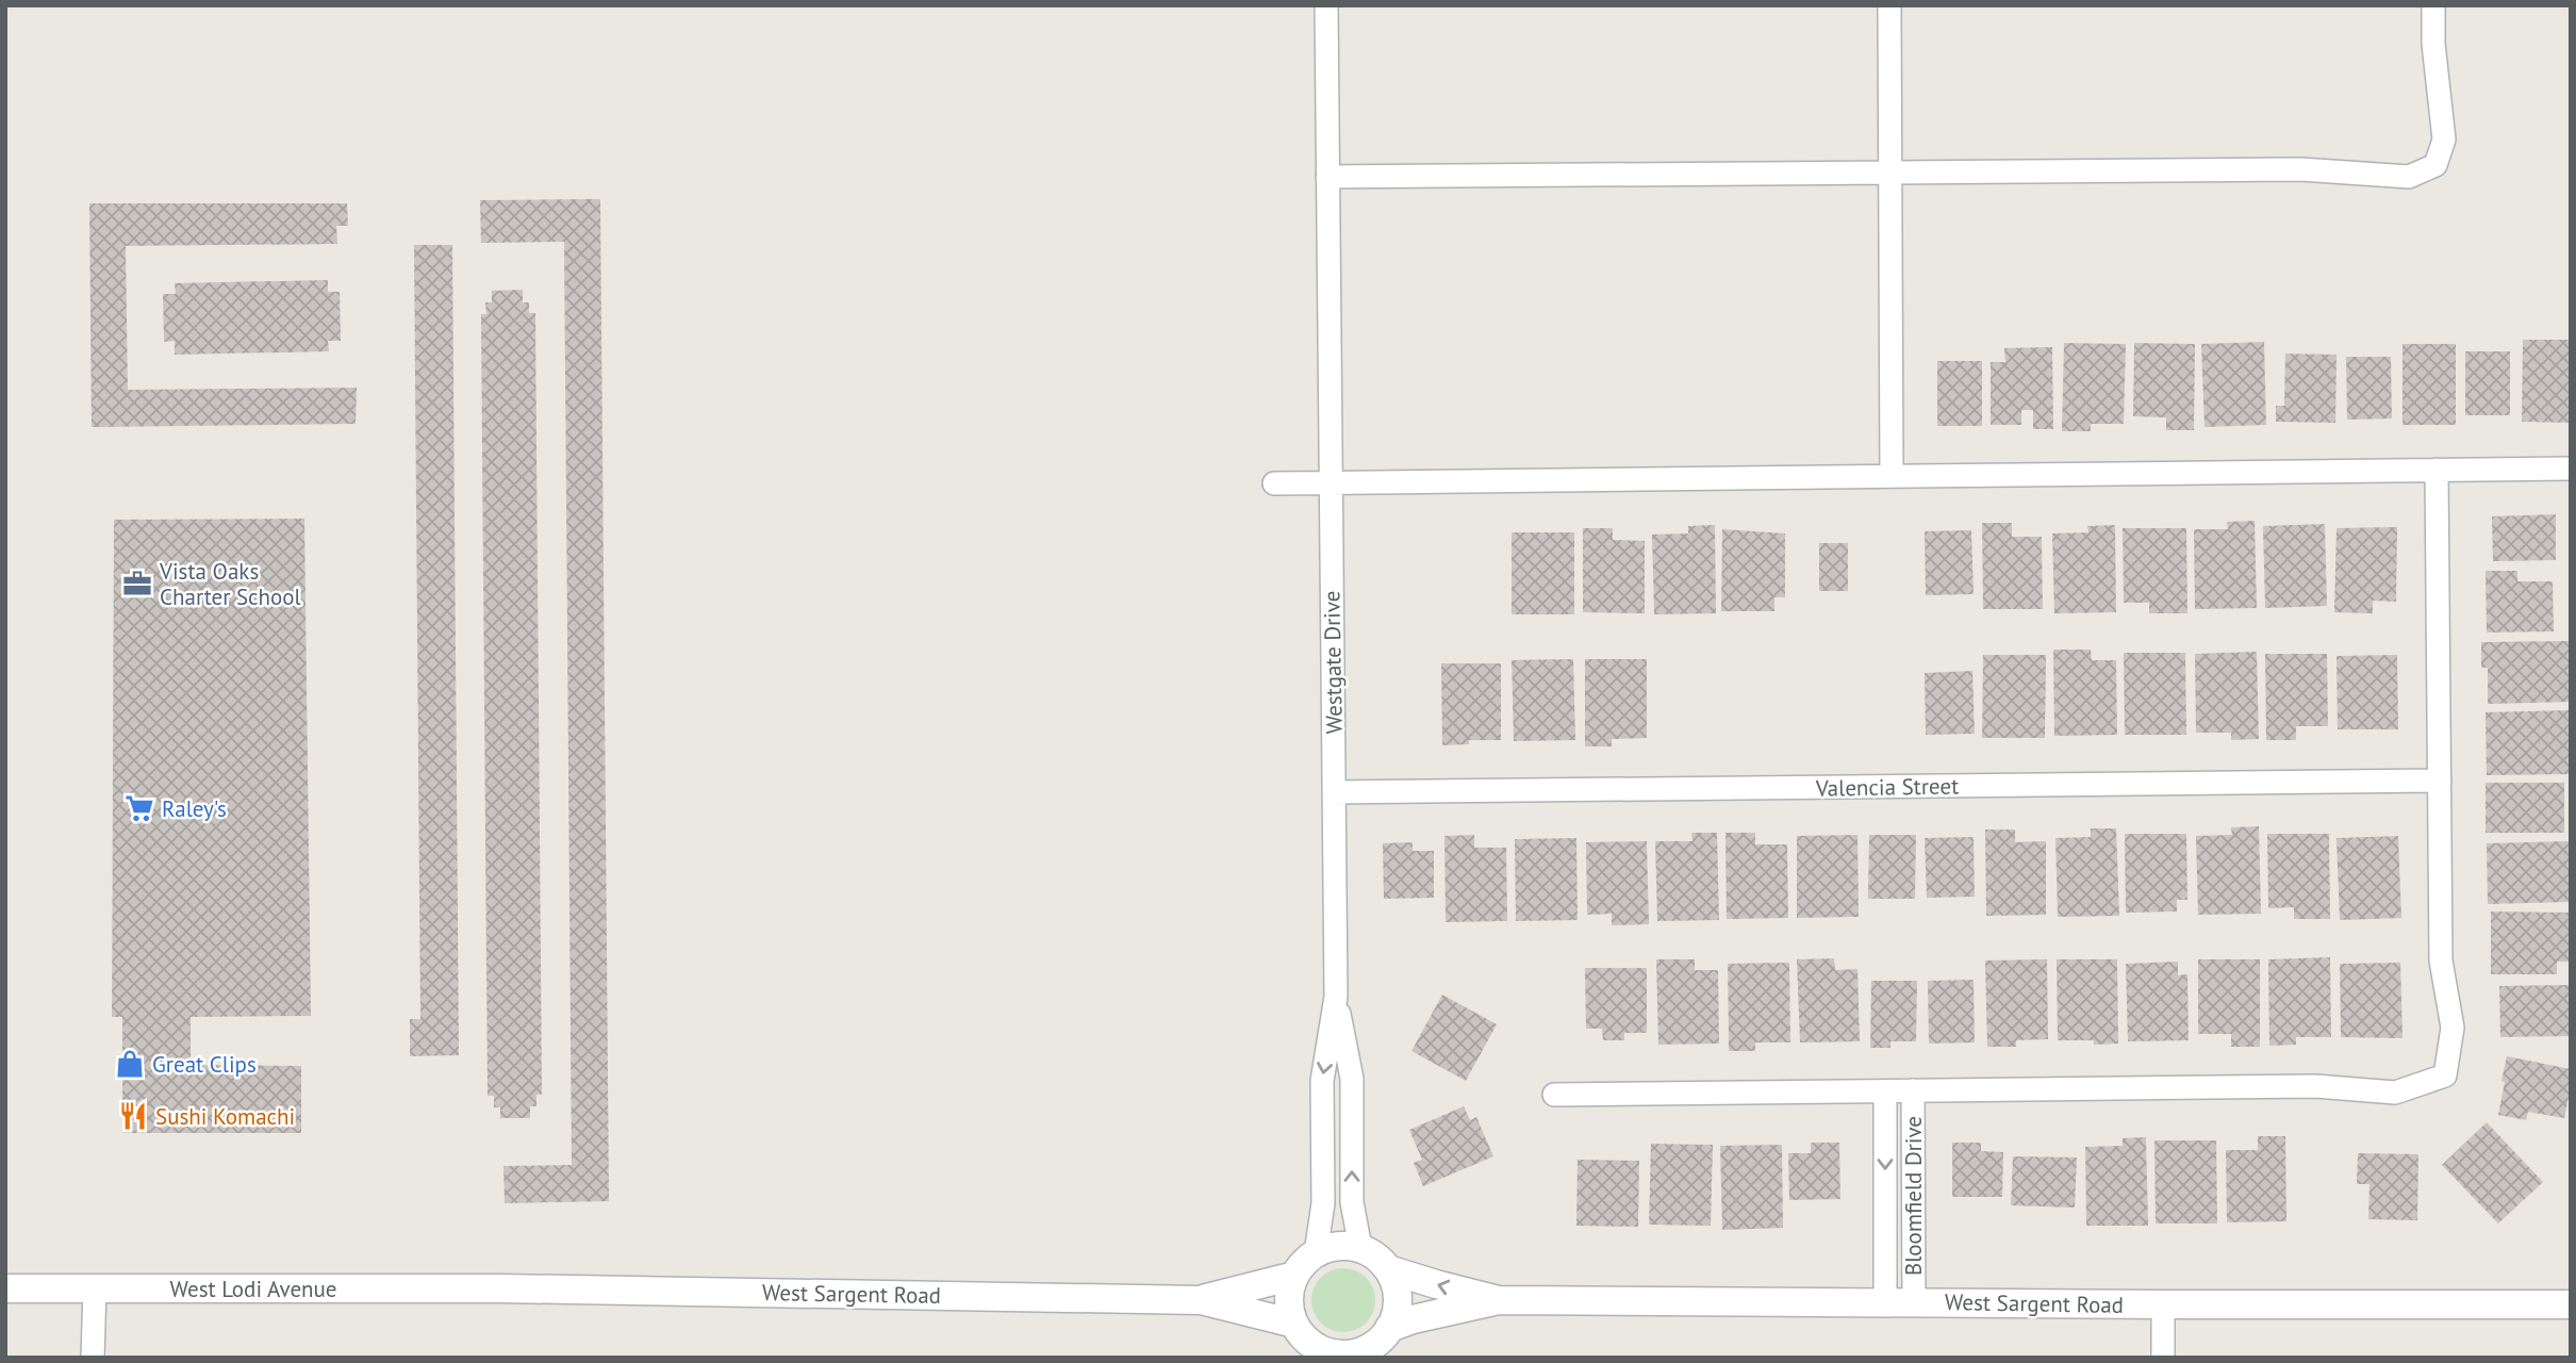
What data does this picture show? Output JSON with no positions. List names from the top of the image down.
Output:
{
  "streets": {
    "street": [
      "Westgate Drive",
      "Valencia Street",
      "Bloomfield Drive",
      "West Lodi Avenue",
      "West Sargent Road"
    ]
  },
  "crossings": [
    ["Westgate Drive", "Valencia Street"],
    ["Westgate Drive", "West Sargent Road"],
    ["Bloomfield Drive", "West Sargent Road"],
    ["West Lodi Avenue", "West Sargent Road"]
  ],
  "places": {
    "office": ["Vista Oaks Charter School"],
    "supermarket": ["Raley's"],
    "shop": ["Great Clips"],
    "restaurant": ["Sushi Komachi"]
  }
}
